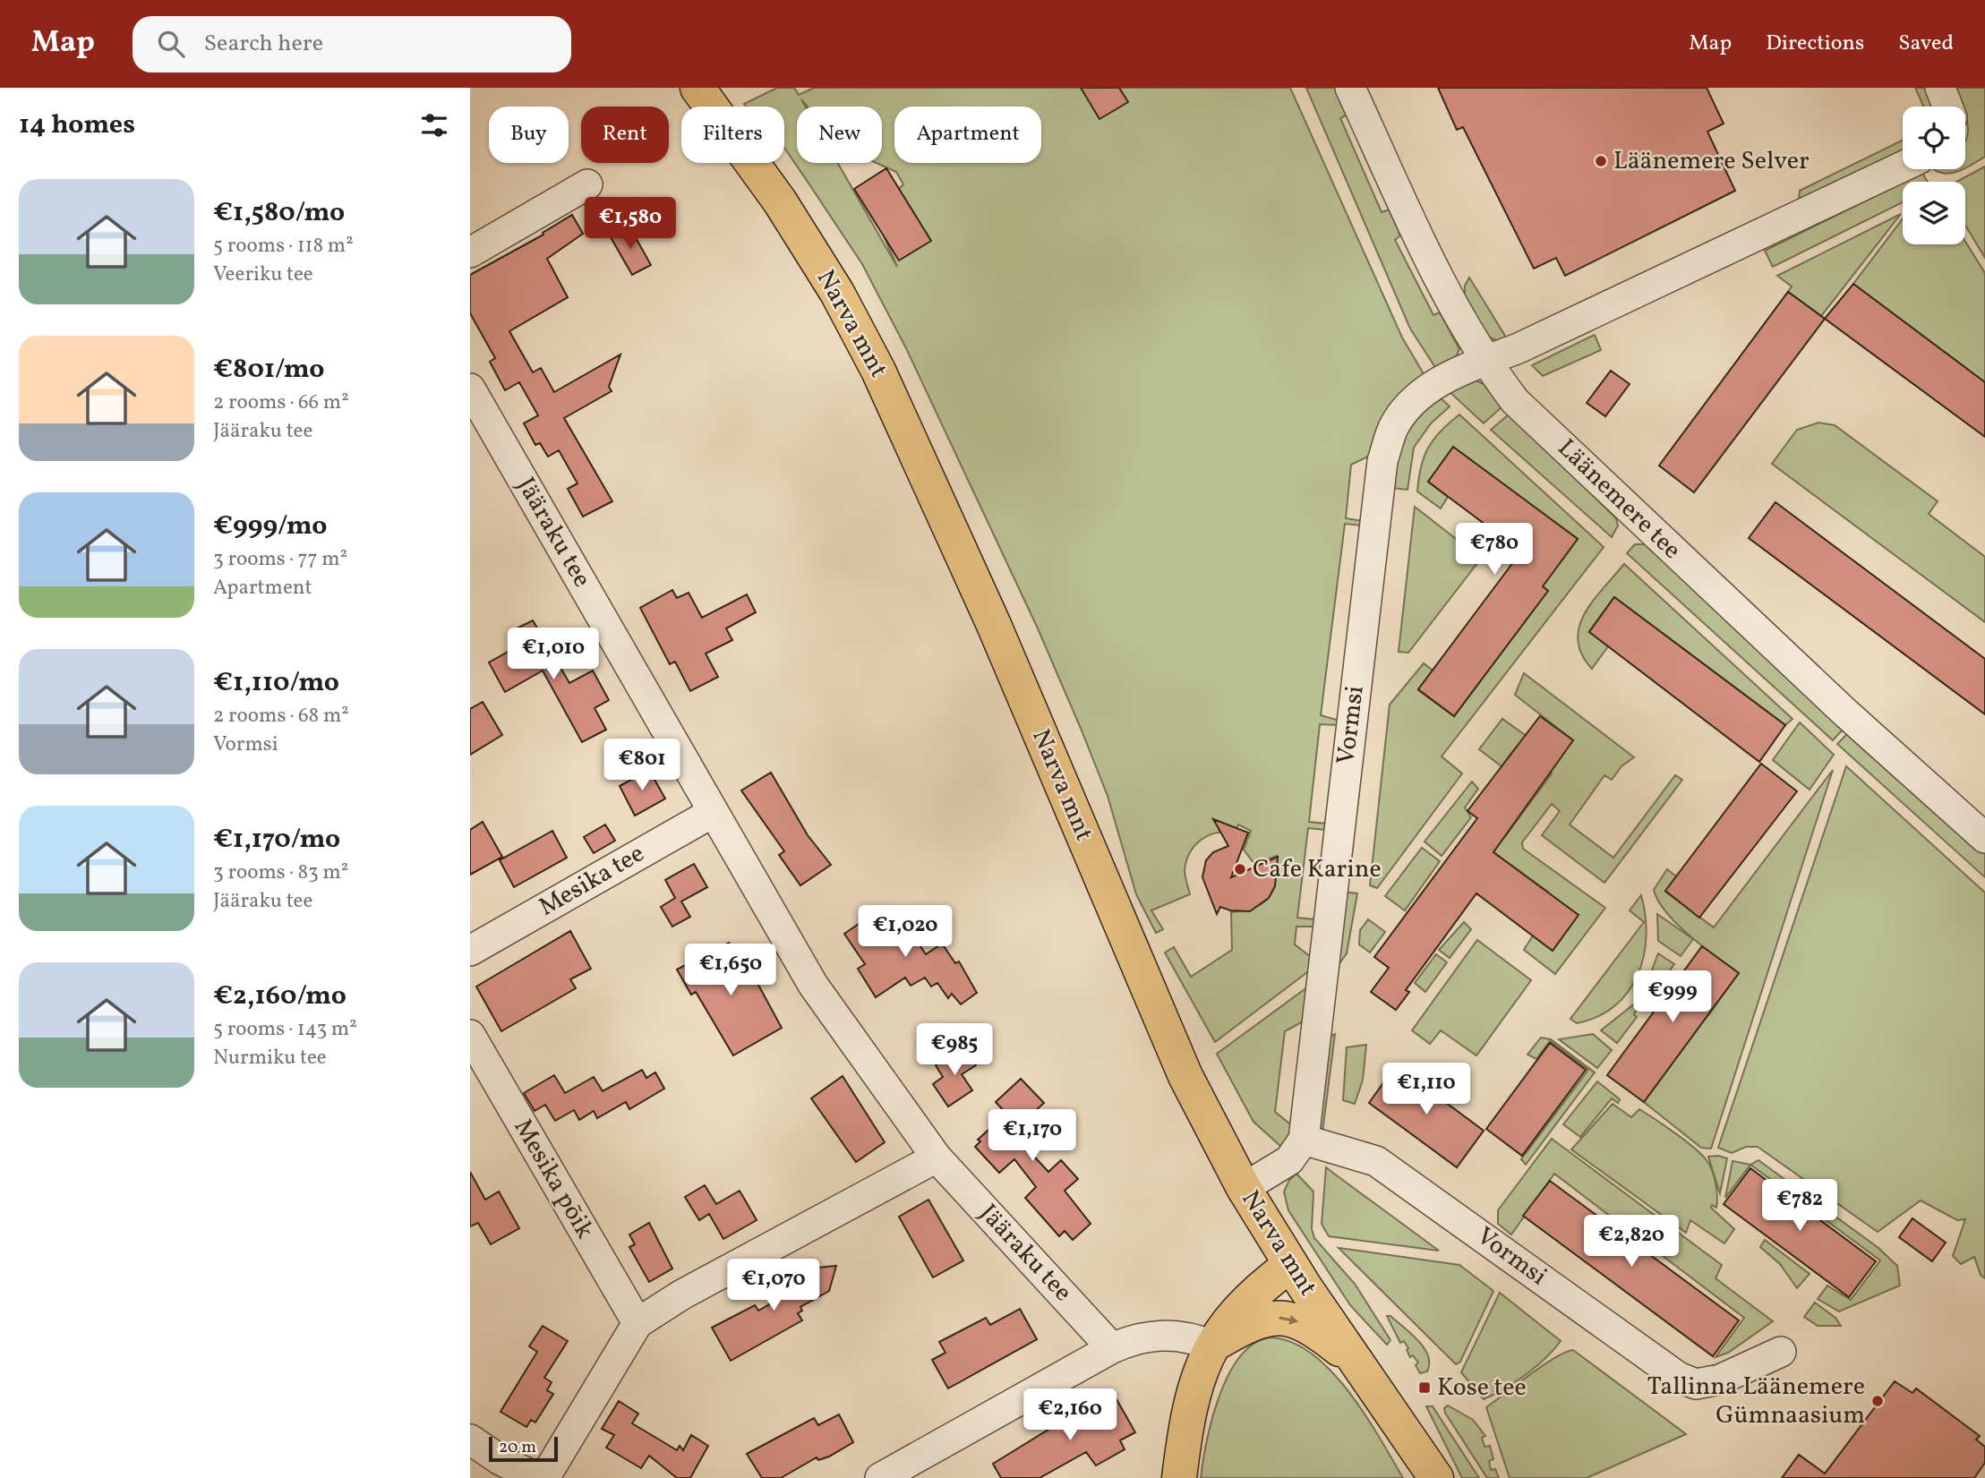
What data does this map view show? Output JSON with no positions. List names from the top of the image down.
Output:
{
  "streets": {
    "main road": ["Narva mnt"],
    "street": [
      "Läänemere tee",
      "Jääraku tee",
      "Vormsi",
      "Mesika tee",
      "Mesika põik"
    ]
  },
  "crossings": [
    ["Läänemere tee", "Vormsi"],
    ["Jääraku tee", "Mesika tee"]
  ],
  "places": {
    "other": ["Läänemere Selver", "Cafe Karine", "Tallinna Läänemere Gümnaasium"],
    "transit": ["Kose tee"]
  },
  "scale_bar": "20 m",
  "page": {
    "header": "Map",
    "search": "Search here",
    "nav": ["Map", "Directions", "Saved"],
    "heading": "14 homes",
    "chip": [
      "Buy",
      "Rent",
      "Filters",
      "New",
      "Apartment"
    ],
    "list": [
      {
        "name": "€1,580/mo",
        "note": "5 rooms · 118 m² · Veeriku tee"
      },
      {
        "name": "€801/mo",
        "note": "2 rooms · 66 m² · Jääraku tee"
      },
      {
        "name": "€999/mo",
        "note": "3 rooms · 77 m² · Apartment"
      },
      {
        "name": "€1,110/mo",
        "note": "2 rooms · 68 m² · Vormsi"
      },
      {
        "name": "€1,170/mo",
        "note": "3 rooms · 83 m² · Jääraku tee"
      },
      {
        "name": "€2,160/mo",
        "note": "5 rooms · 143 m² · Nurmiku tee"
      }
    ],
    "price": [
      "€1,580",
      "€780",
      "€1,010",
      "€801",
      "€1,020",
      "€1,650",
      "€999",
      "€985",
      "€1,110",
      "€1,170",
      "€782",
      "€2,820",
      "€1,070",
      "€2,160"
    ],
    "scale": "20 m"
  }
}
